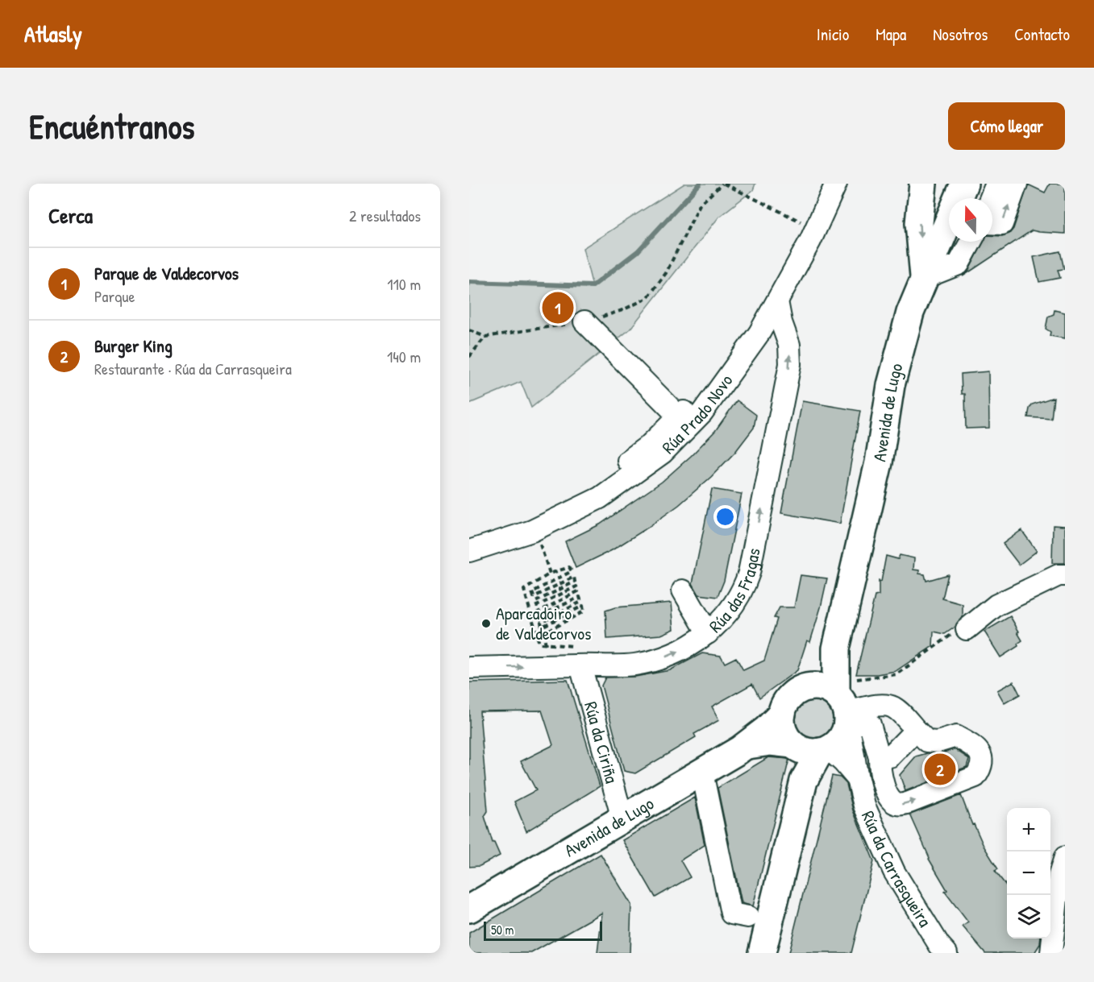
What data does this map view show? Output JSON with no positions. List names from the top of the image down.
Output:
{
  "streets": {
    "main road": ["Avenida de Lugo"],
    "street": [
      "Rúa Prado Novo",
      "Rúa das Fragas",
      "Rúa da Ciriña",
      "Rúa da Carrasqueira"
    ]
  },
  "crossings": [
    ["Avenida de Lugo", "Rúa da Ciriña"],
    ["Avenida de Lugo", "Rúa da Carrasqueira"],
    ["Rúa Prado Novo", "Rúa das Fragas"],
    ["Rúa das Fragas", "Rúa da Ciriña"]
  ],
  "one_way": ["Rúa das Fragas"],
  "places": ["Aparcadoiro de Valdecorvos"],
  "scale_bar": "50 m",
  "north": "top",
  "page": {
    "header": "Atlasly",
    "nav": [
      "Inicio",
      "Mapa",
      "Nosotros",
      "Contacto"
    ],
    "buttons": "Cómo llegar",
    "title": "Encuéntranos",
    "heading": ["Cerca", "2 resultados"],
    "list": [
      {
        "mark": "1",
        "name": "Parque de Valdecorvos",
        "note": "Parque",
        "value": "110 m"
      },
      {
        "mark": "2",
        "name": "Burger King",
        "note": "Restaurante · Rúa da Carrasqueira",
        "value": "140 m"
      }
    ],
    "pins": ["1", "2"],
    "map_buttons": ["+", "−"],
    "scale": "50 m"
  }
}
